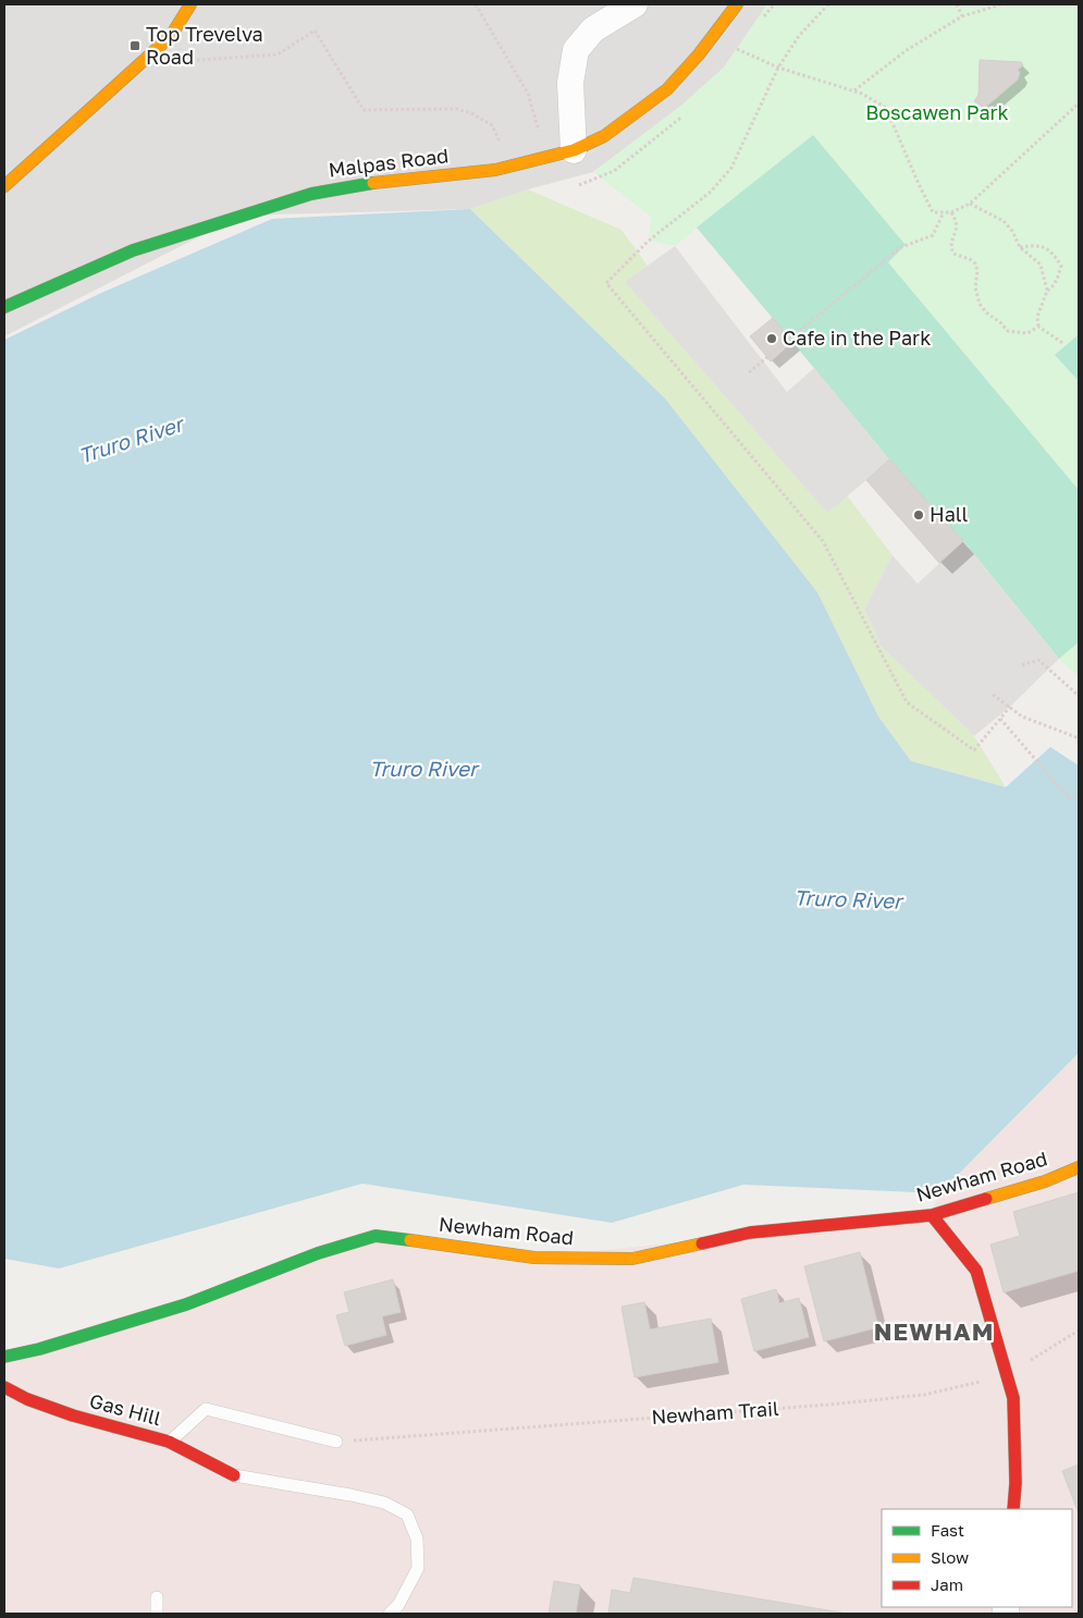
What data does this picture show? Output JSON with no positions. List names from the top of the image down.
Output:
{
  "streets": {
    "street": ["Malpas Road", "Newham Road", "Gas Hill"],
    "path": ["Newham Trail"]
  },
  "districts": ["NEWHAM"],
  "water": ["Truro River"],
  "parks": ["Boscawen Park"],
  "places": {
    "transit": ["Top Trevelva Road"],
    "other": ["Cafe in the Park", "Hall"]
  },
  "legend": ["Fast", "Slow", "Jam"]
}
